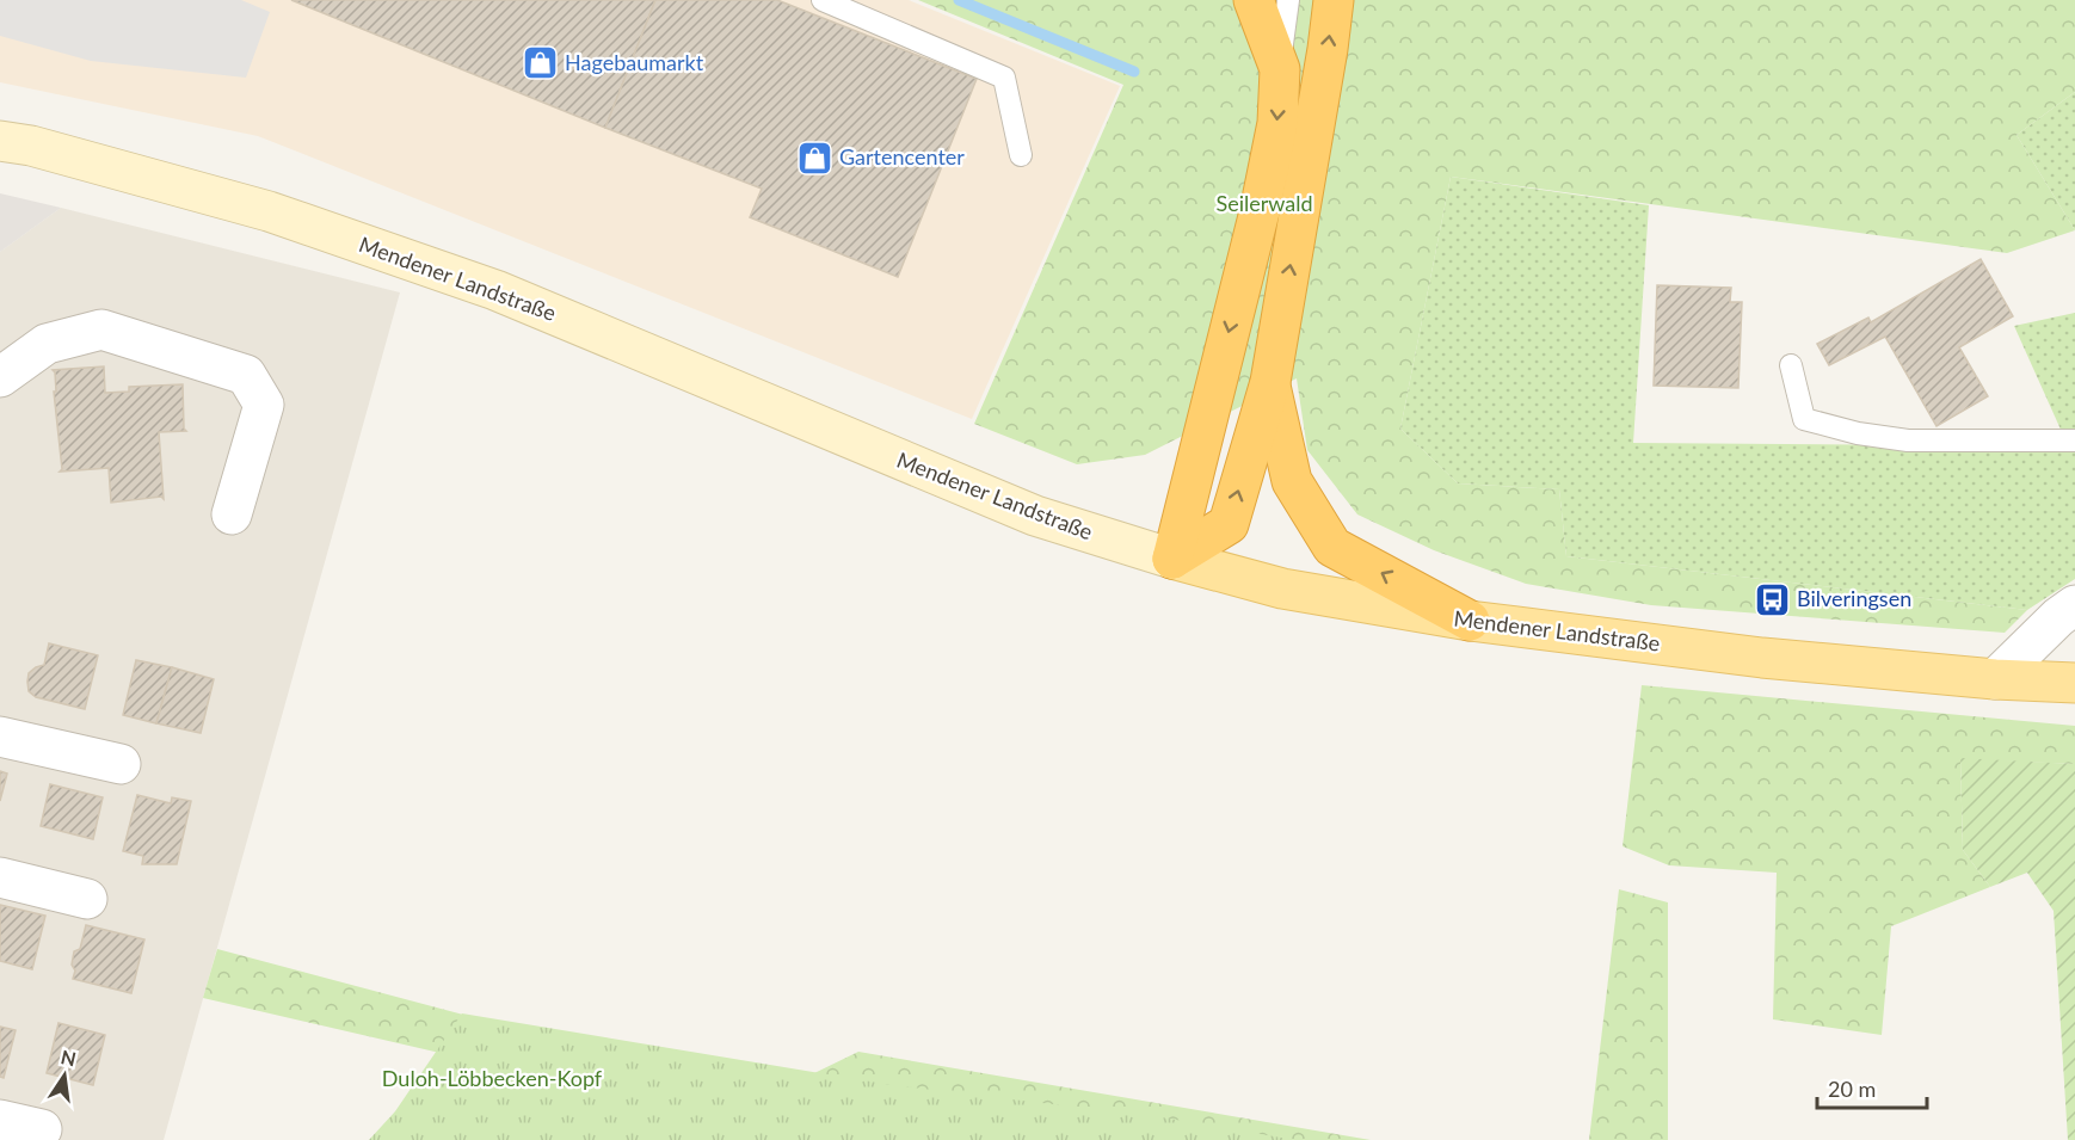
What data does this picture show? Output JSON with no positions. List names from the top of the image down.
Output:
{
  "streets": {
    "main road": ["Mendener Landstraße"]
  },
  "parks": ["Seilerwald", "Duloh-Löbbecken-Kopf"],
  "places": {
    "shop": ["Hagebaumarkt", "Gartencenter"],
    "bus stop": ["Bilveringsen"]
  },
  "scale_bar": "20 m",
  "north": "top"
}
